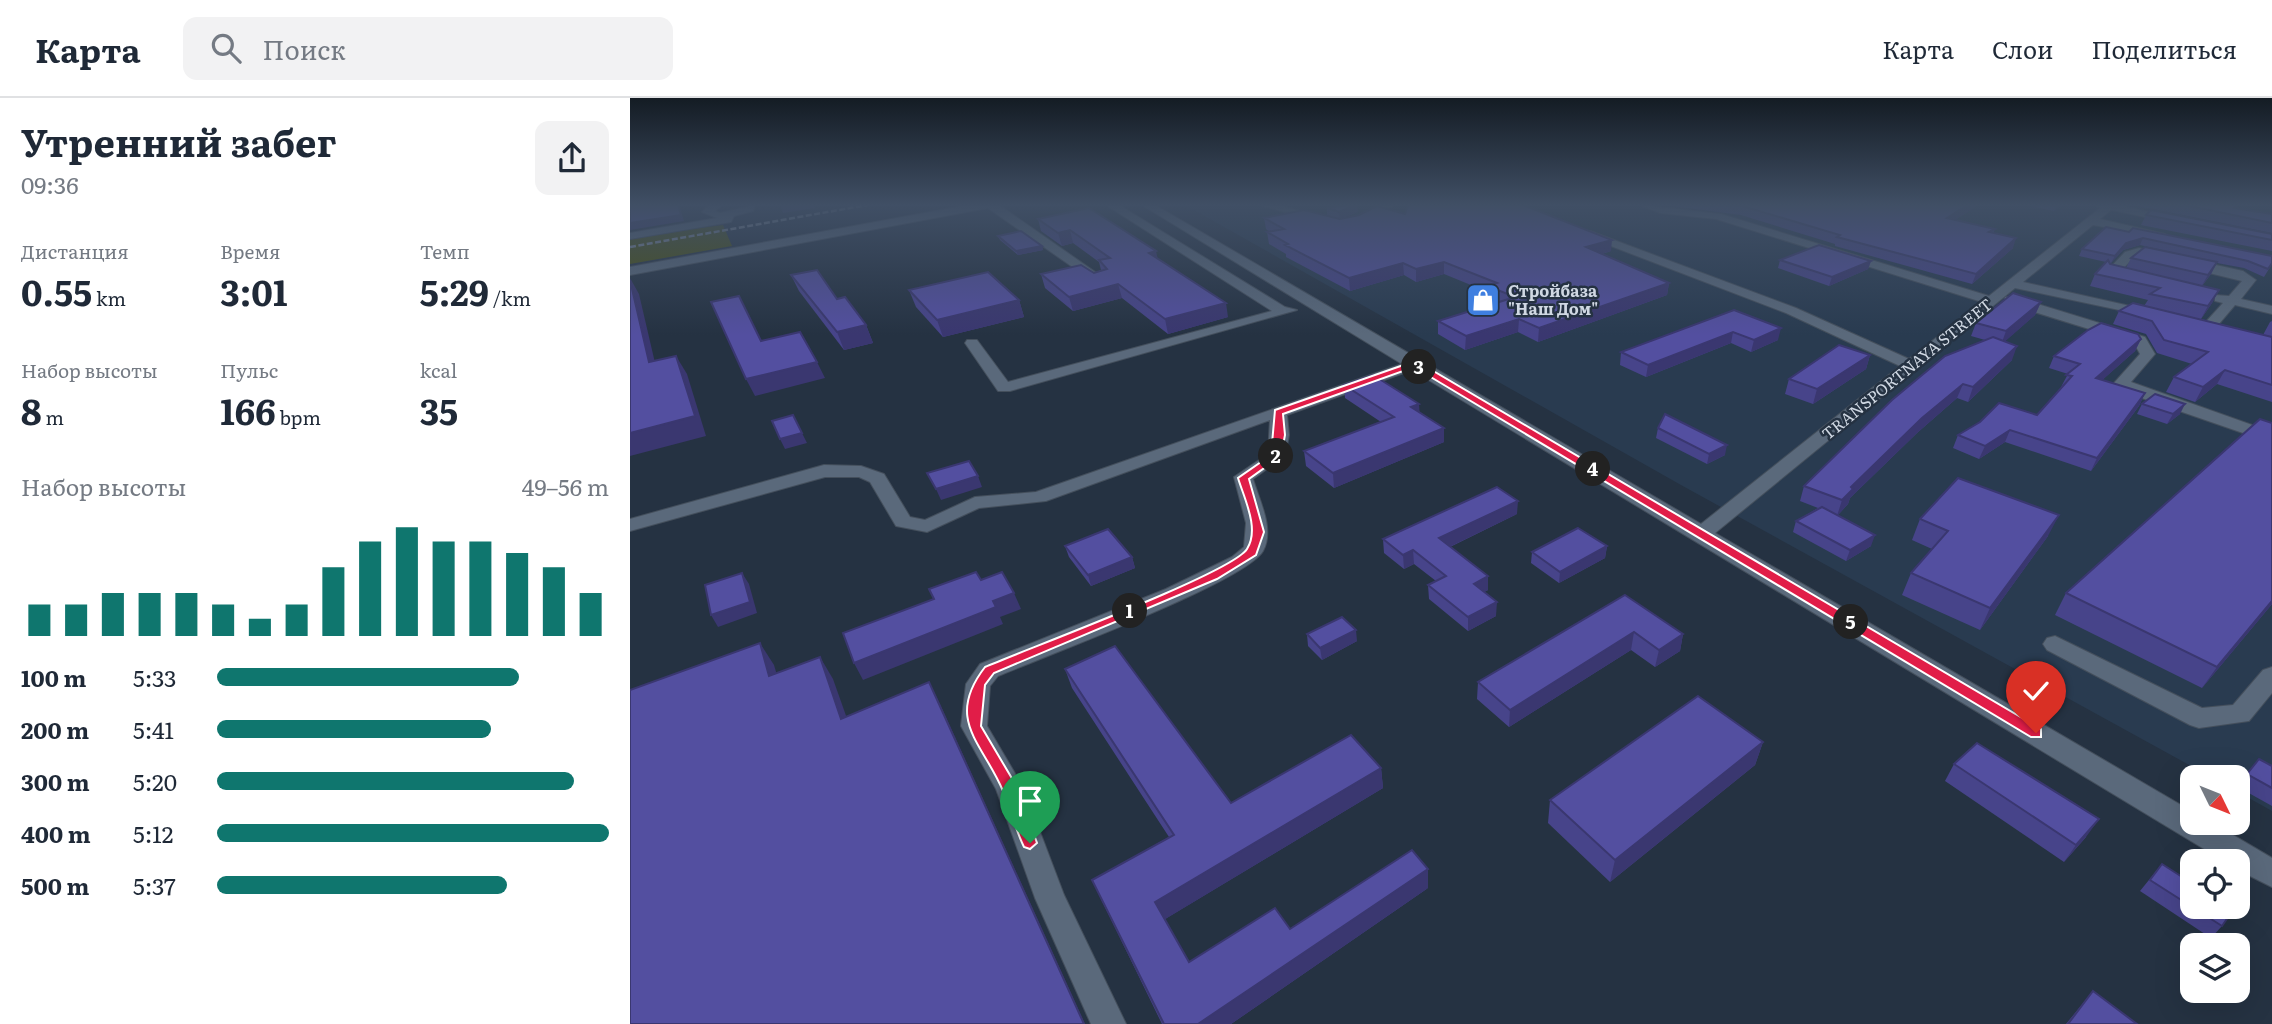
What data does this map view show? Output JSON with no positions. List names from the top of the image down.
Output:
{
  "streets": {
    "street": ["TRANSPORTNAYA STREET"]
  },
  "places": {
    "shop": ["Стройбаза \"Наш Дом\""]
  },
  "north": "bottom right",
  "page": {
    "header": "Карта",
    "search": "Поиск",
    "nav": ["Карта", "Слои", "Поделиться"],
    "heading": ["Утренний забег", "09:36"],
    "stats": [
      ["Дистанция", "0.55 km"],
      ["Время", "3:01"],
      ["Темп", "5:29 /km"],
      ["Набор высоты", "8 m"],
      ["Пульс", "166 bpm"],
      ["kcal", "35"]
    ],
    "pins": [
      "3",
      "2",
      "4",
      "1",
      "5"
    ],
    "chart": ["Набор высоты", "49–56 m"],
    "list": [
      {
        "name": "100 m",
        "note": "5:33"
      },
      {
        "name": "200 m",
        "note": "5:41"
      },
      {
        "name": "300 m",
        "note": "5:20"
      },
      {
        "name": "400 m",
        "note": "5:12"
      },
      {
        "name": "500 m",
        "note": "5:37"
      }
    ]
  }
}
